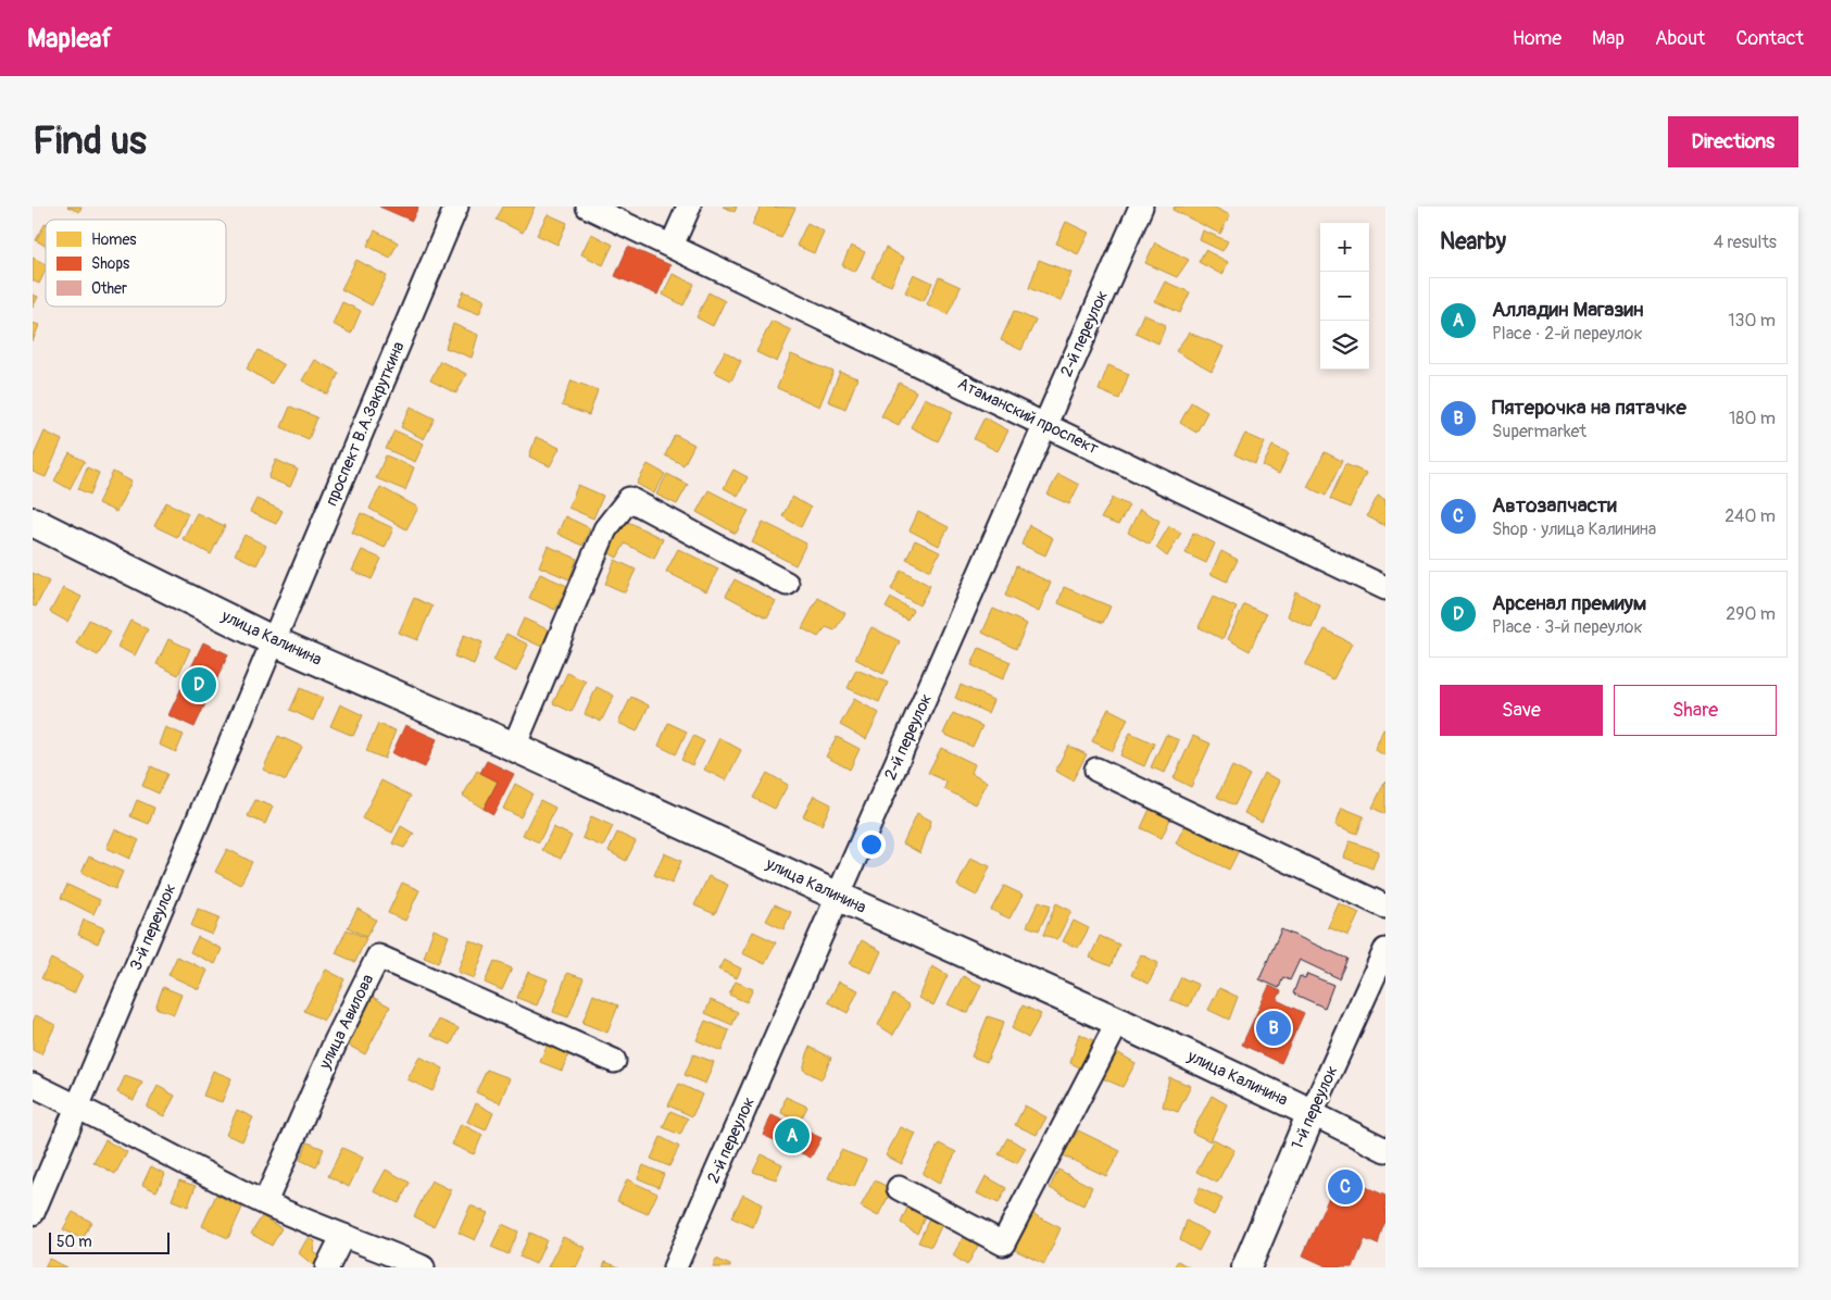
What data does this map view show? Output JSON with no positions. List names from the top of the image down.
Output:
{
  "streets": {
    "main road": ["улица Калинина", "1-й переулок"],
    "street": [
      "2-й переулок",
      "Атаманский проспект",
      "проспект В.А.Закруткина",
      "3-й переулок",
      "улица Авилова"
    ]
  },
  "crossings": [
    ["2-й переулок", "Атаманский проспект"],
    ["2-й переулок", "улица Калинина"],
    ["проспект В.А.Закруткина", "улица Калинина"],
    ["проспект В.А.Закруткина", "3-й переулок"],
    ["улица Калинина", "3-й переулок"],
    ["улица Калинина", "1-й переулок"]
  ],
  "legend": ["Homes", "Shops", "Other"],
  "scale_bar": "50 m",
  "page": {
    "header": "Mapleaf",
    "nav": [
      "Home",
      "Map",
      "About",
      "Contact"
    ],
    "buttons": [
      "Directions",
      ["Save", "Share"]
    ],
    "title": "Find us",
    "heading": ["Nearby", "4 results"],
    "map_buttons": ["+", "−"],
    "list": [
      {
        "mark": "A",
        "name": "Алладин Магазин",
        "note": "Place · 2-й переулок",
        "value": "130 m"
      },
      {
        "mark": "B",
        "name": "Пятерочка на пятачке",
        "note": "Supermarket",
        "value": "180 m"
      },
      {
        "mark": "C",
        "name": "Автозапчасти",
        "note": "Shop · улица Калинина",
        "value": "240 m"
      },
      {
        "mark": "D",
        "name": "Арсенал премиум",
        "note": "Place · 3-й переулок",
        "value": "290 m"
      }
    ],
    "pins": [
      "D",
      "B",
      "A",
      "C"
    ],
    "scale": "50 m"
  }
}
